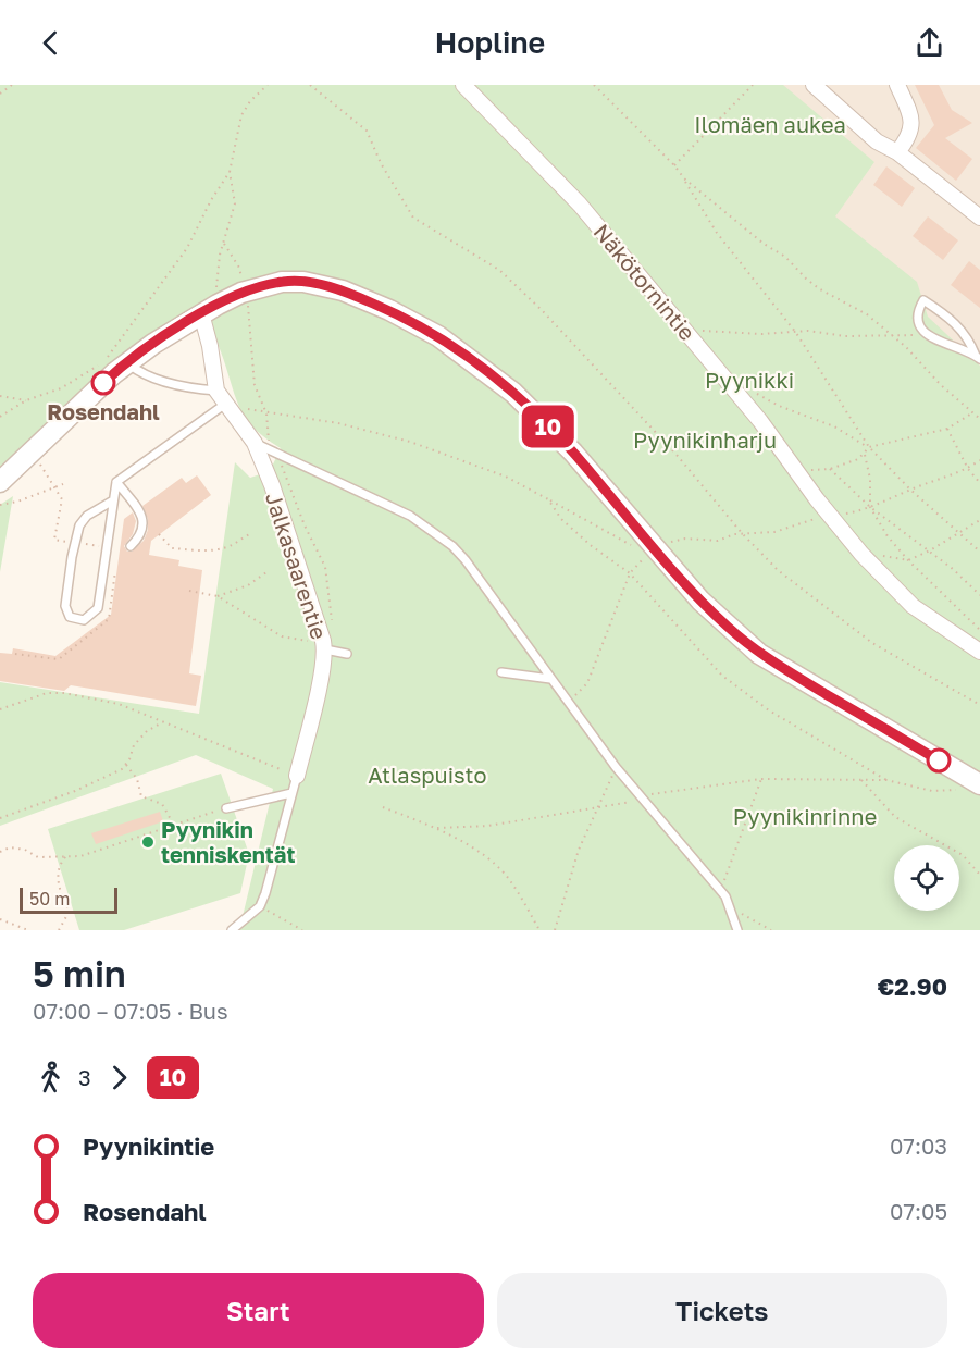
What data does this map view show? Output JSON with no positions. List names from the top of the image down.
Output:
{
  "streets": {
    "street": ["Näkötornintie", "Jalkasaarentie"]
  },
  "parks": [
    "Ilomäen aukea",
    "Pyynikki",
    "Pyynikinharju",
    "Atlaspuisto",
    "Pyynikinrinne"
  ],
  "places": ["Rosendahl", "Pyynikin tenniskentät"],
  "lines": ["bus line 10"],
  "scale_bar": "50 m",
  "page": {
    "header": "Hopline",
    "on_map": "10",
    "scale": "50 m",
    "heading": ["5 min", "07:00 – 07:05 · Bus", "€2.90"],
    "legs": ["3", "10"],
    "list": [
      {
        "name": "Pyynikintie",
        "value": "07:03"
      },
      {
        "name": "Rosendahl",
        "value": "07:05"
      }
    ],
    "buttons": ["Start", "Tickets"]
  }
}
